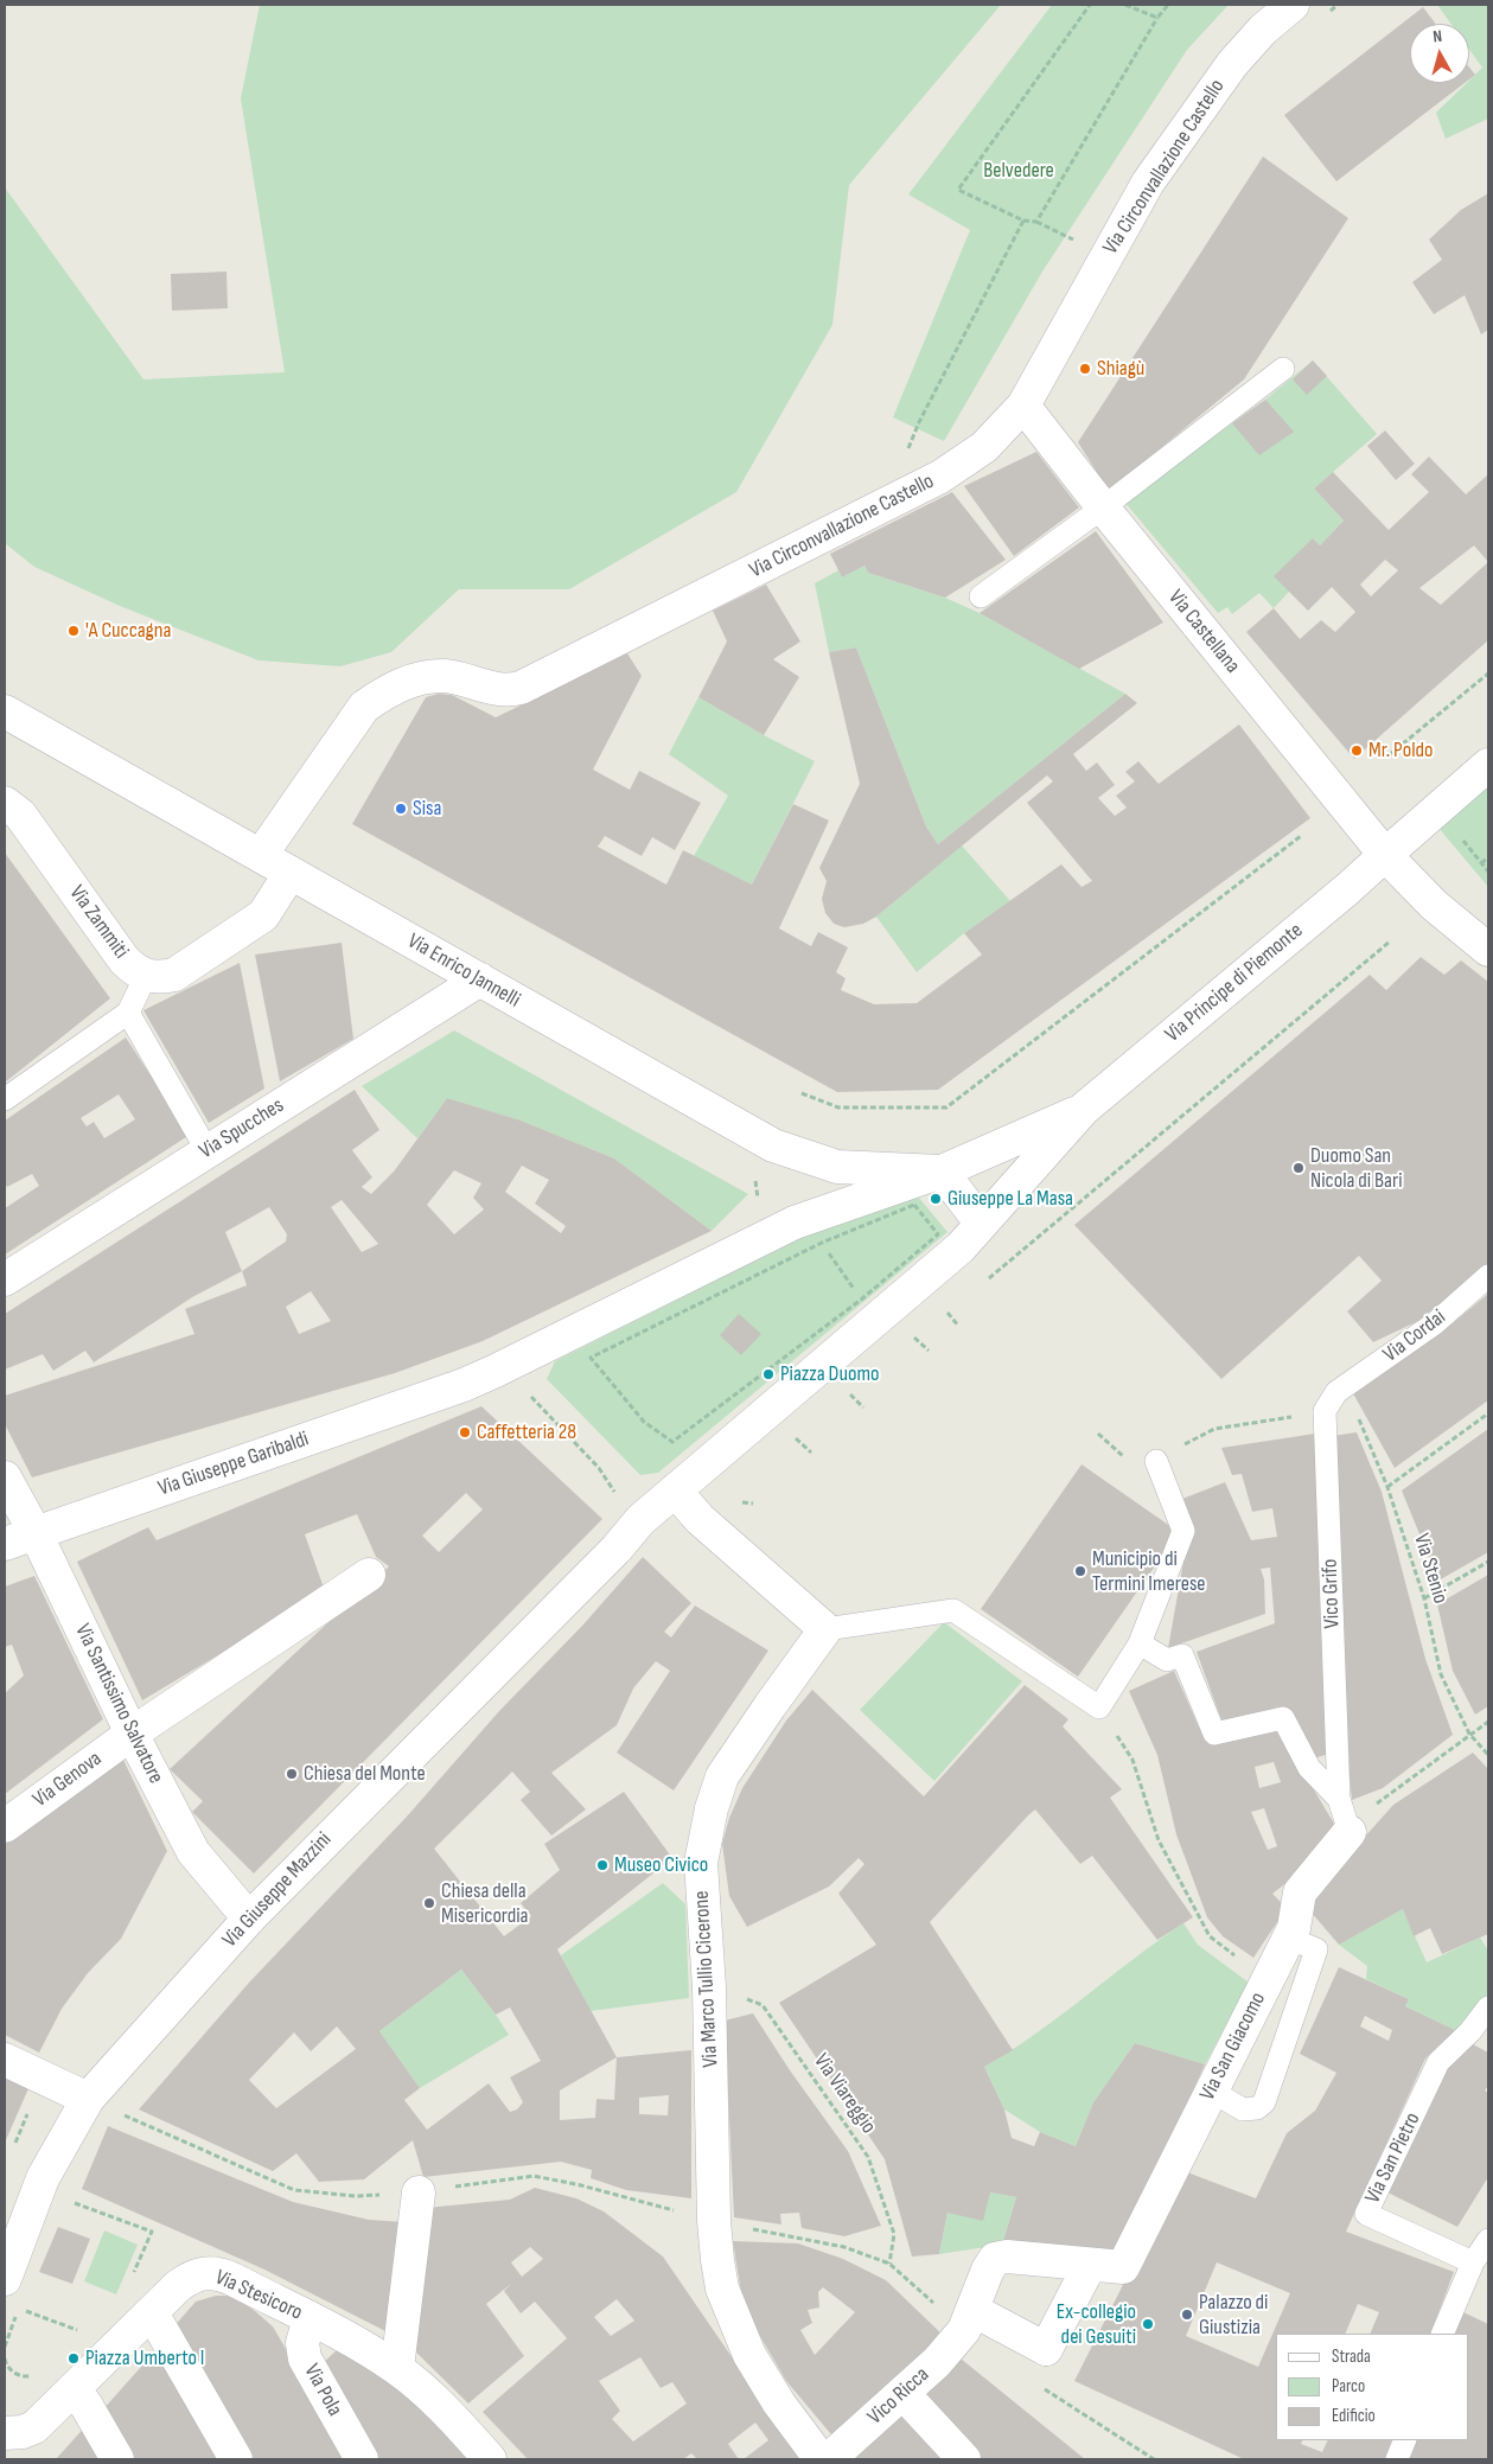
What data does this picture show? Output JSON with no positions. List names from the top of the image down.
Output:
{
  "streets": {
    "street": [
      "Via Circonvallazione Castello",
      "Via Castellana",
      "Via Zammiti",
      "Via Enrico Jannelli",
      "Via Principe di Piemonte",
      "Via Spucches",
      "Via Giuseppe Garibaldi",
      "Via Santissimo Salvatore",
      "Via Genova",
      "Via Giuseppe Mazzini",
      "Via Marco Tullio Cicerone",
      "Via San Giacomo",
      "Via Stesicoro",
      "Via Pola",
      "Vico Ricca"
    ],
    "lane": ["Via Cordai", "Vico Grifo", "Via San Pietro"],
    "path": ["Via Stenio", "Via Viareggio"]
  },
  "crossings": [
    ["Via Circonvallazione Castello", "Via Castellana"],
    ["Via Circonvallazione Castello", "Via Enrico Jannelli"],
    ["Via Castellana", "Via Principe di Piemonte"],
    ["Via Zammiti", "Via Enrico Jannelli"],
    ["Via Enrico Jannelli", "Via Spucches"],
    ["Via Enrico Jannelli", "Via Giuseppe Garibaldi"],
    ["Via Principe di Piemonte", "Via Giuseppe Garibaldi"],
    ["Via Principe di Piemonte", "Via Giuseppe Mazzini"],
    ["Via Cordai", "Via Stenio"],
    ["Via Giuseppe Garibaldi", "Via Santissimo Salvatore"],
    ["Via Giuseppe Garibaldi", "Via Giuseppe Mazzini"],
    ["Vico Grifo", "Via San Giacomo"],
    ["Via Santissimo Salvatore", "Via Genova"],
    ["Via Santissimo Salvatore", "Via Giuseppe Mazzini"],
    ["Via Marco Tullio Cicerone", "Via Viareggio"],
    ["Via San Giacomo", "Vico Ricca"],
    ["Via Stesicoro", "Via Pola"]
  ],
  "parks": ["Belvedere"],
  "places": [
    "Shiagù",
    "'A Cuccagna",
    "Mr. Poldo",
    "Sisa",
    "Duomo San Nicola di Bari",
    "Giuseppe La Masa",
    "Piazza Duomo",
    "Caffetteria 28",
    "Municipio di Termini Imerese",
    "Chiesa del Monte",
    "Museo Civico",
    "Chiesa della Misericordia",
    "Palazzo di Giustizia",
    "Ex-collegio dei Gesuiti",
    "Piazza Umberto I"
  ],
  "legend": ["Strada", "Parco", "Edificio"],
  "north": "top"
}
